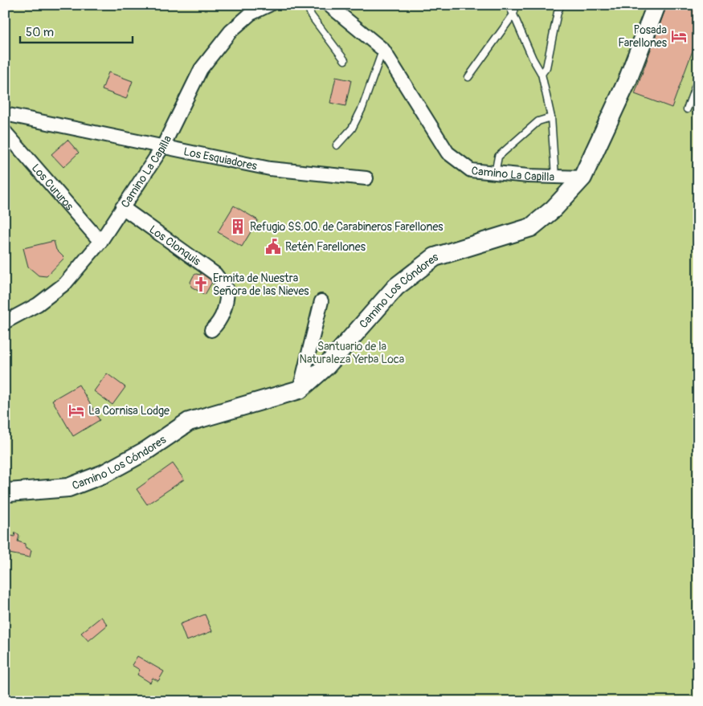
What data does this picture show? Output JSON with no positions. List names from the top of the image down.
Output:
{
  "streets": {
    "street": [
      "Los Esquiadores",
      "Camino La Capilla",
      "Los Cururos",
      "Los Clonquis",
      "Camino Los Cóndores"
    ]
  },
  "crossings": [
    ["Los Esquiadores", "Camino La Capilla"],
    ["Camino La Capilla", "Los Cururos"],
    ["Camino La Capilla", "Los Clonquis"],
    ["Camino La Capilla", "Camino Los Cóndores"]
  ],
  "parks": ["Santuario de la Naturaleza Yerba Loca"],
  "places": {
    "hotel": ["Posada Farellones", "La Cornisa Lodge"],
    "building": ["Refugio SS.OO. de Carabineros Farellones"],
    "public building": ["Retén Farellones"],
    "church": ["Ermita de Nuestra Señora de las Nieves"]
  },
  "scale_bar": "50 m"
}
